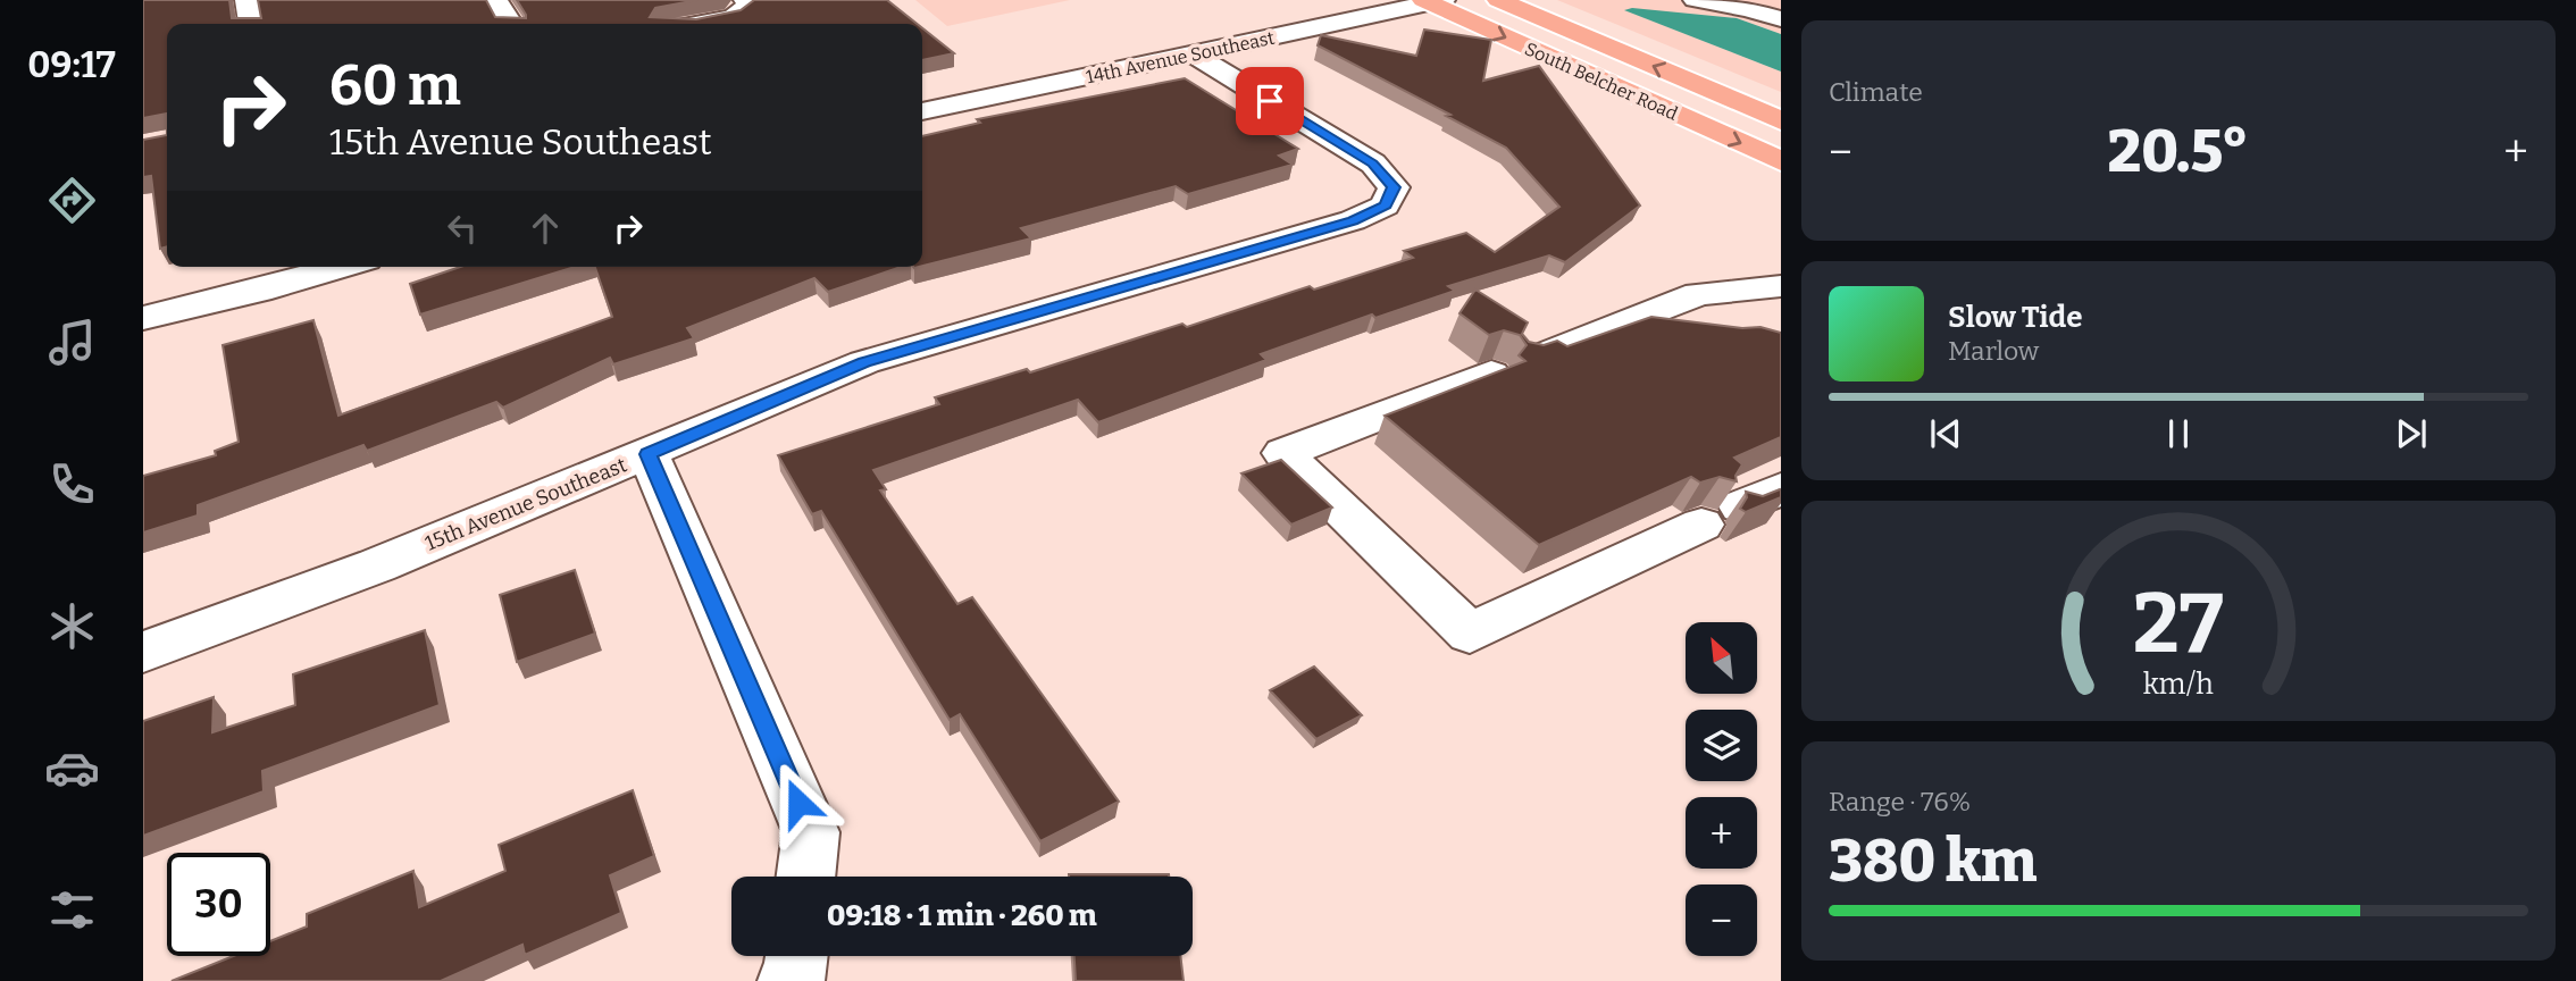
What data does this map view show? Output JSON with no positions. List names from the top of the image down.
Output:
{
  "streets": {
    "main road": ["South Belcher Road"],
    "street": ["14th Avenue Southeast", "15th Avenue Southeast"]
  },
  "crossings": [
    ["14th Avenue Southeast", "South Belcher Road"],
    ["14th Avenue Southeast", "15th Avenue Southeast"]
  ],
  "north": "top left",
  "page": {
    "tabs": "09:17",
    "tile": [
      "Climate",
      ["Range · 76%", "380 km"]
    ],
    "turn": ["60 m", "15th Avenue Southeast"],
    "heat": ["−", "20.5°", "+"],
    "song": ["Slow Tide", "Marlow"],
    "map_buttons": ["+", "−"],
    "limit": "30",
    "trip": "09:18 · 1 min · 260 m",
    "gauge": ["27", "km/h"]
  }
}
